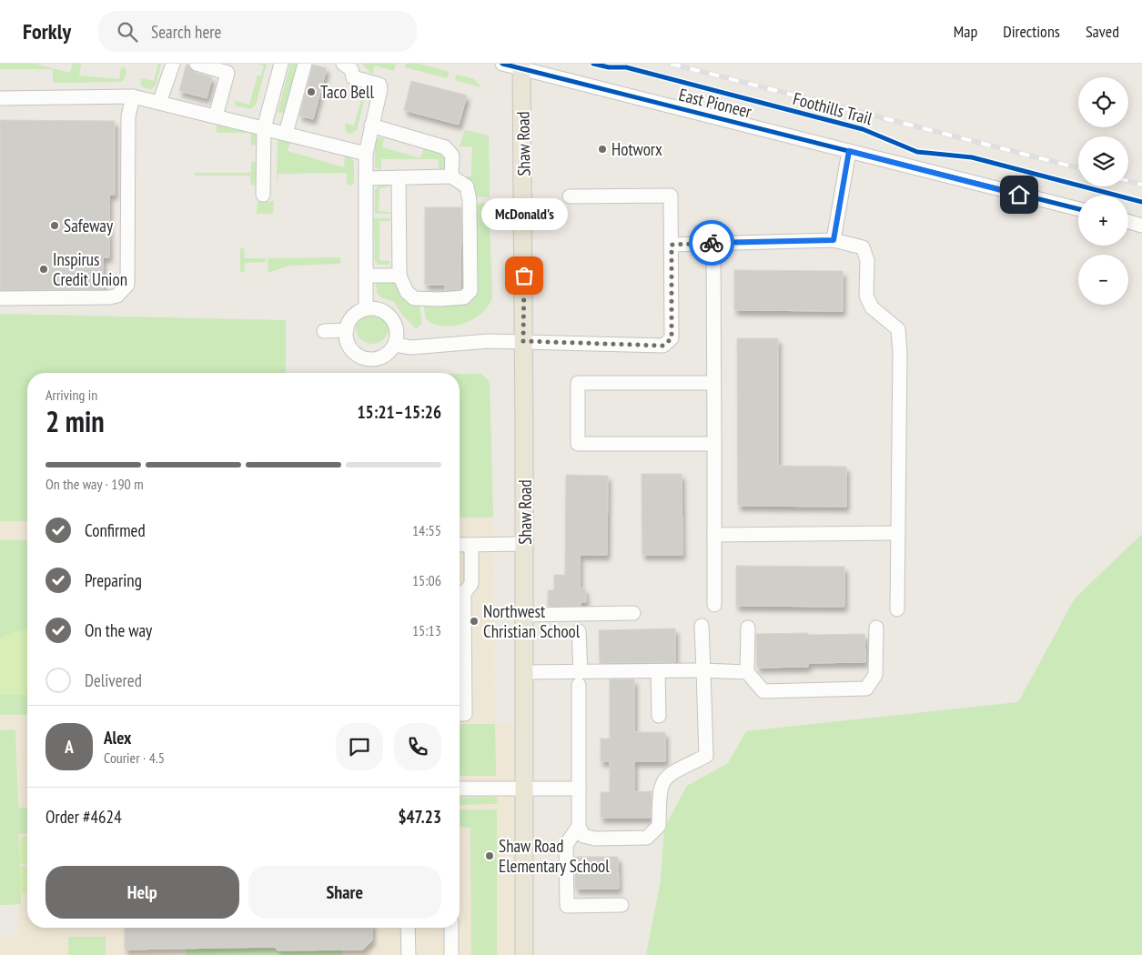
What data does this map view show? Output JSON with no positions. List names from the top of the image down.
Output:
{
  "streets": {
    "main road": ["Shaw Road"],
    "street": ["East Pioneer"],
    "cycle path": ["Foothills Trail"]
  },
  "crossings": [
    ["East Pioneer", "Shaw Road"]
  ],
  "places": [
    "Taco Bell",
    "Hotworx",
    "Safeway",
    "Inspirus Credit Union",
    "McDonald's",
    "Northwest Christian School",
    "Shaw Road Elementary School"
  ],
  "page": {
    "header": "Forkly",
    "search": "Search here",
    "nav": ["Map", "Directions", "Saved"],
    "map_buttons": ["+", "−"],
    "bubble": "McDonald's",
    "heading": ["2 min", "Arriving in", "15:21–15:26"],
    "panel": [
      "Alex",
      "Courier · 4.5",
      "Order #4624",
      "$47.23"
    ],
    "bar": "On the way · 190 m",
    "list": [
      ["Confirmed", "14:55"],
      ["Preparing", "15:06"],
      ["On the way", "15:13"],
      "Delivered"
    ],
    "round": "A",
    "buttons": ["Help", "Share"]
  }
}
